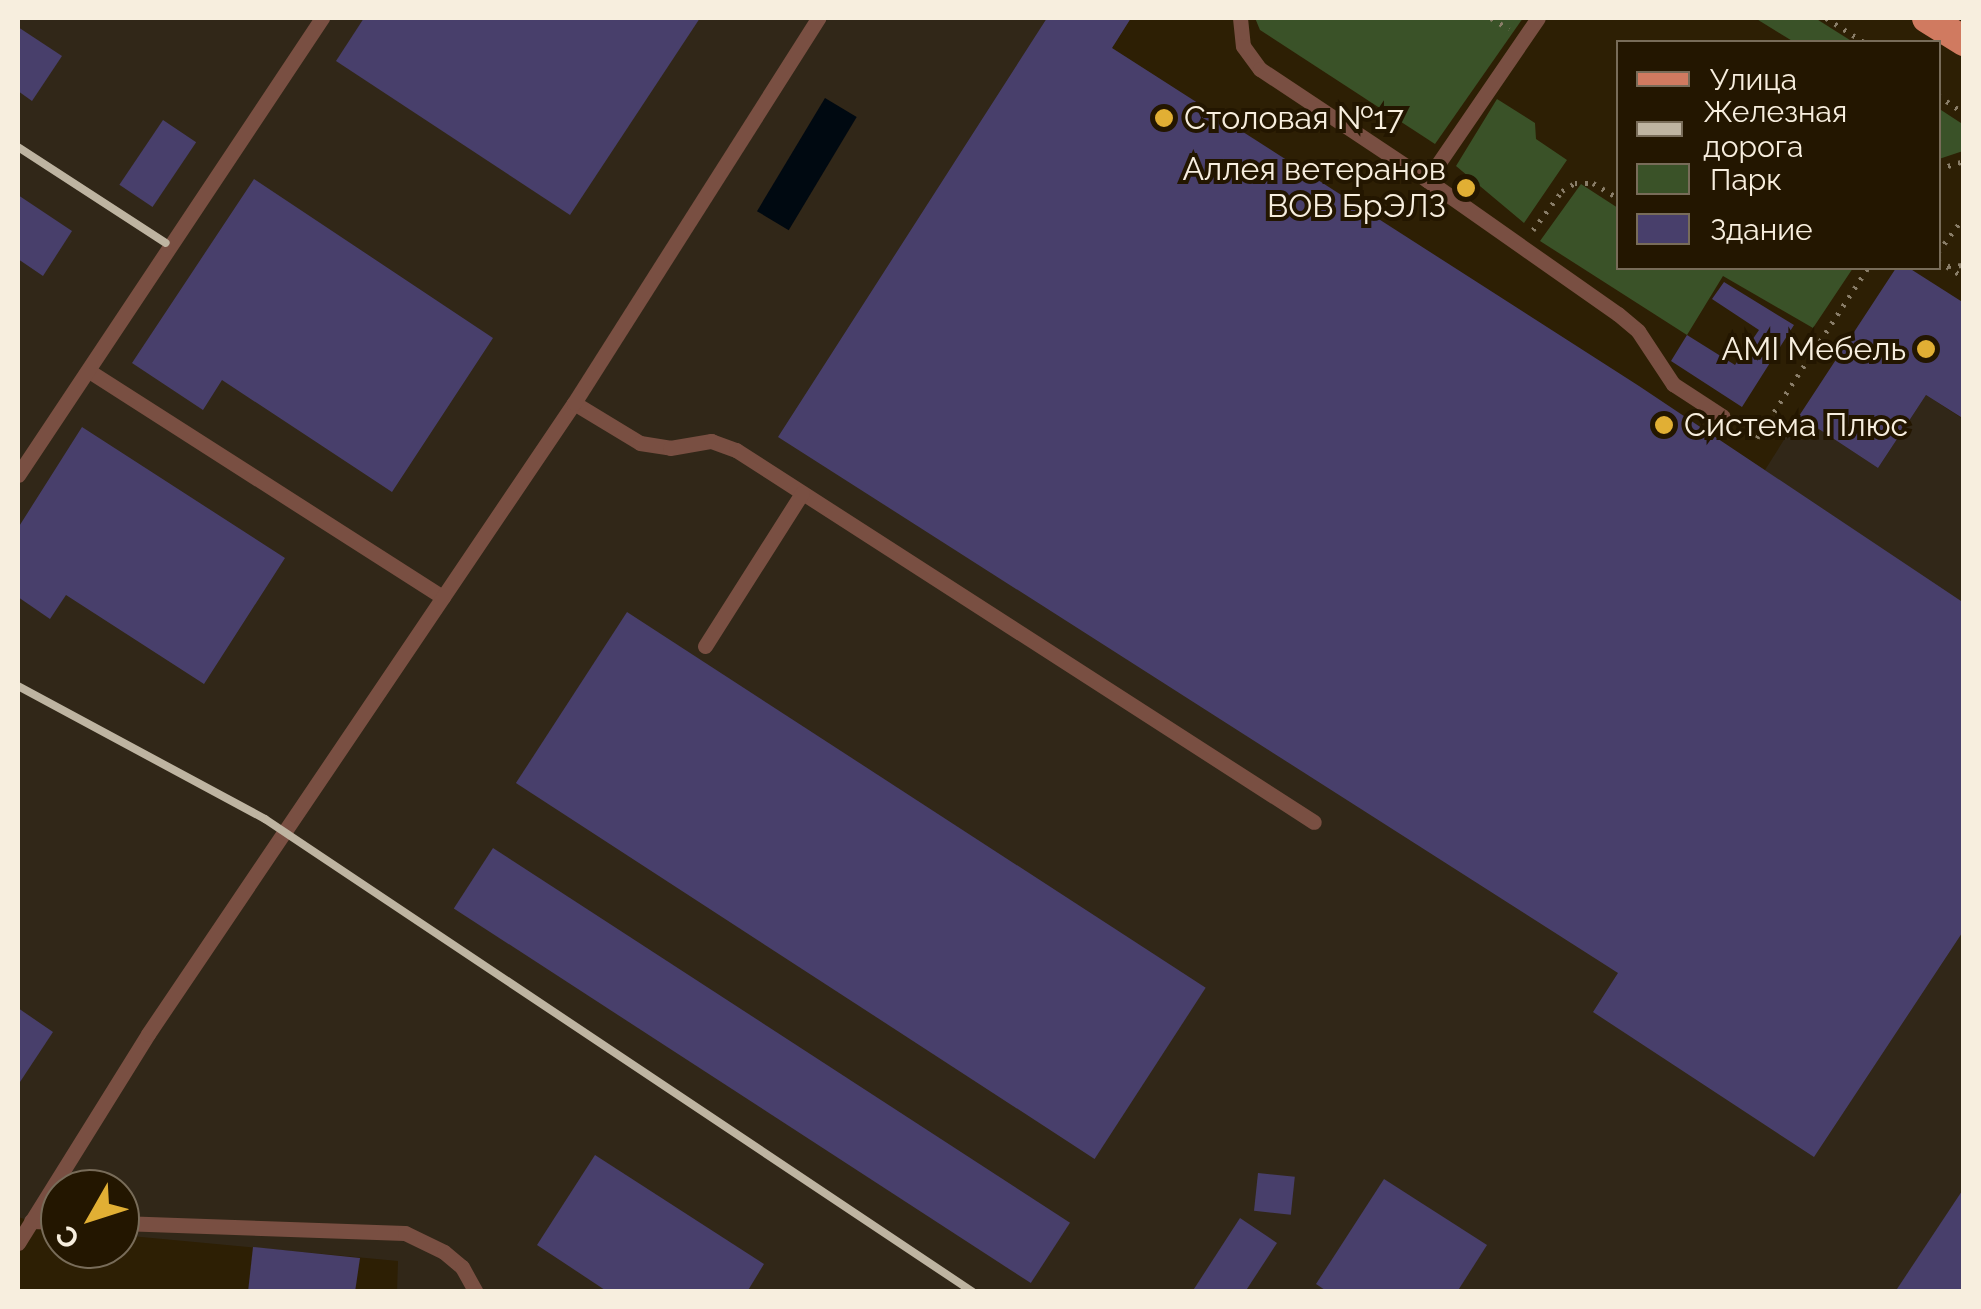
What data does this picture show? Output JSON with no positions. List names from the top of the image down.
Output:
{
  "places": [
    "Столовая №17",
    "Аллея ветеранов ВОВ БрЭЛЗ",
    "AMI Мебель",
    "Система Плюс"
  ],
  "legend": [
    "Улица",
    "Железная дорога",
    "Парк",
    "Здание"
  ],
  "north": "bottom left"
}
